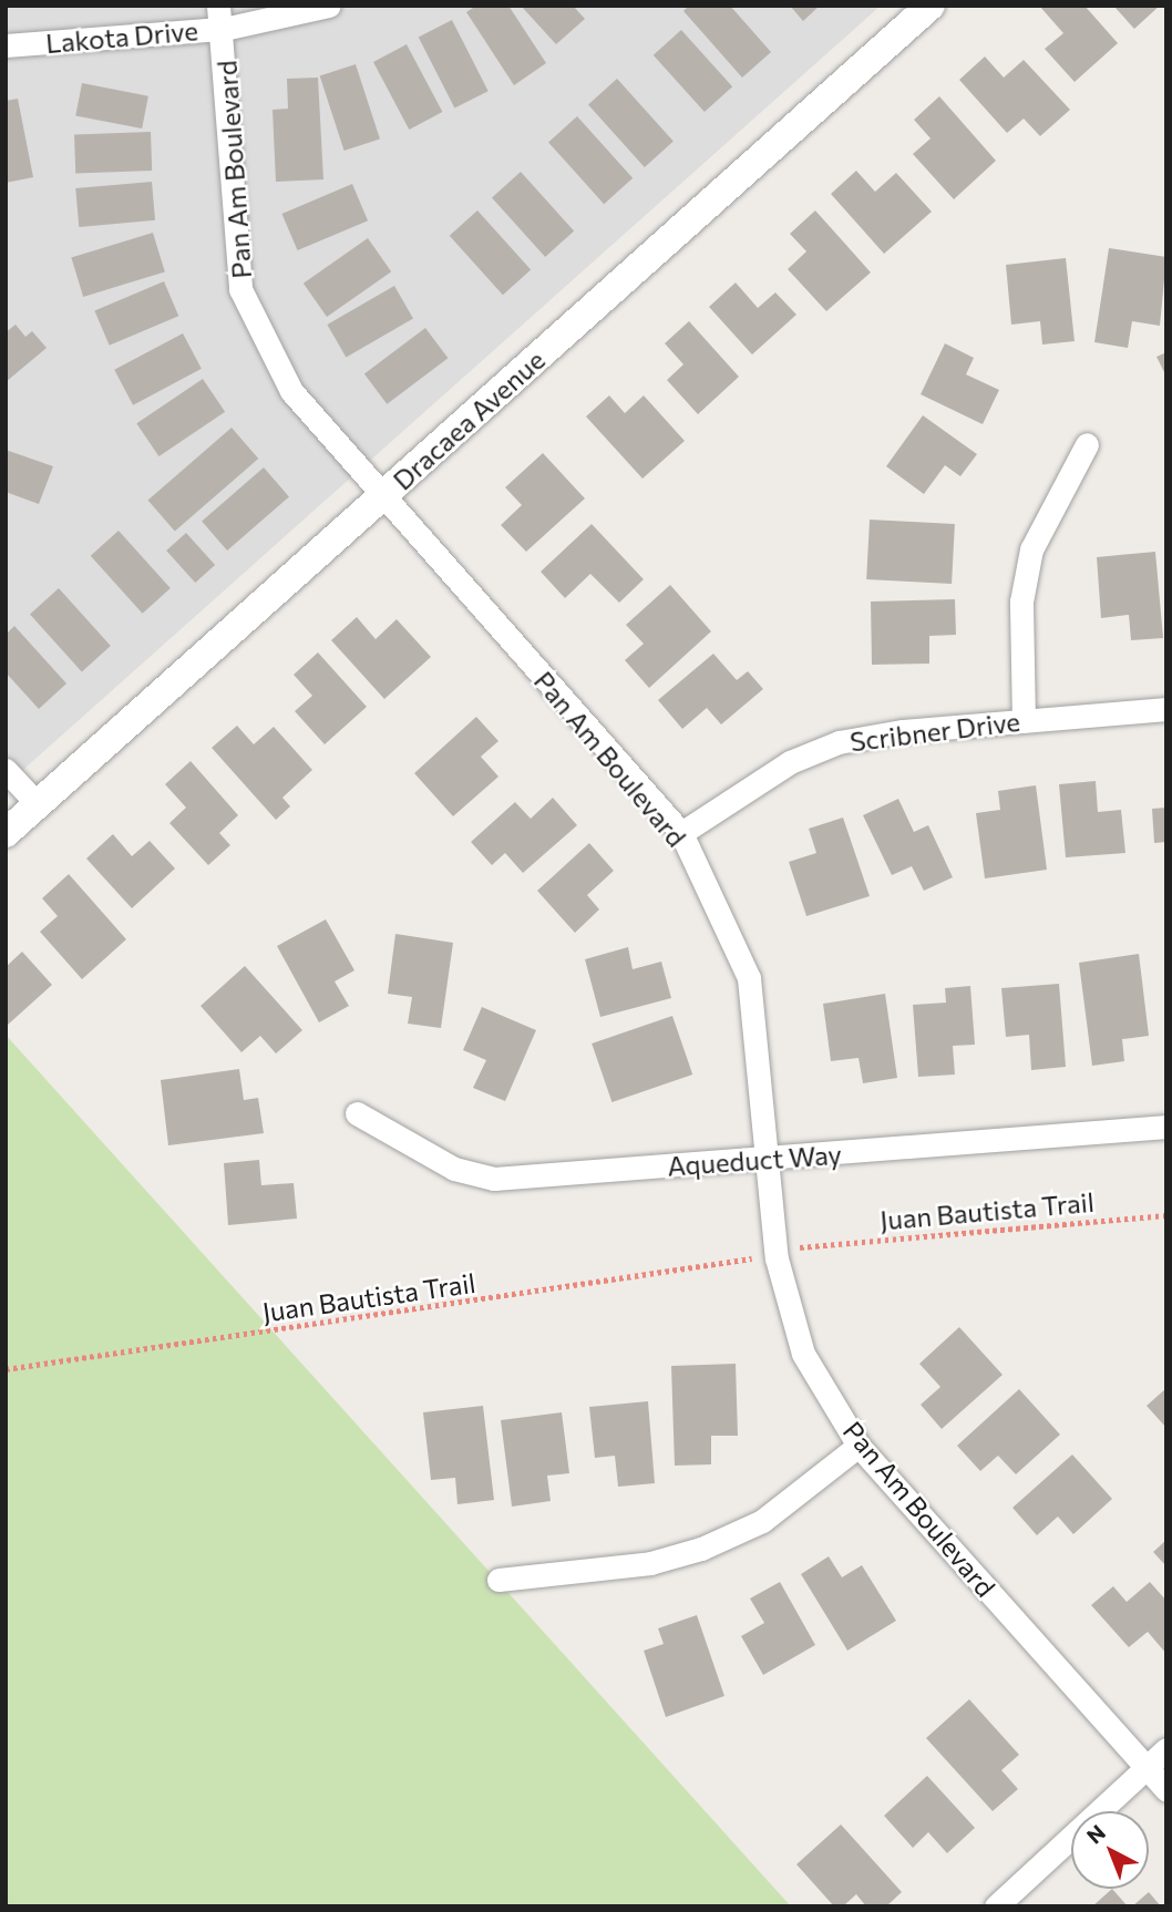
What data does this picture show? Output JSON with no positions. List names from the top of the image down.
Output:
{
  "streets": {
    "street": [
      "Lakota Drive",
      "Pan Am Boulevard",
      "Dracaea Avenue",
      "Scribner Drive",
      "Aqueduct Way"
    ],
    "path": ["Juan Bautista Trail"]
  },
  "crossings": [
    ["Lakota Drive", "Pan Am Boulevard"],
    ["Pan Am Boulevard", "Dracaea Avenue"],
    ["Pan Am Boulevard", "Scribner Drive"],
    ["Pan Am Boulevard", "Aqueduct Way"]
  ],
  "north": "top left"
}
